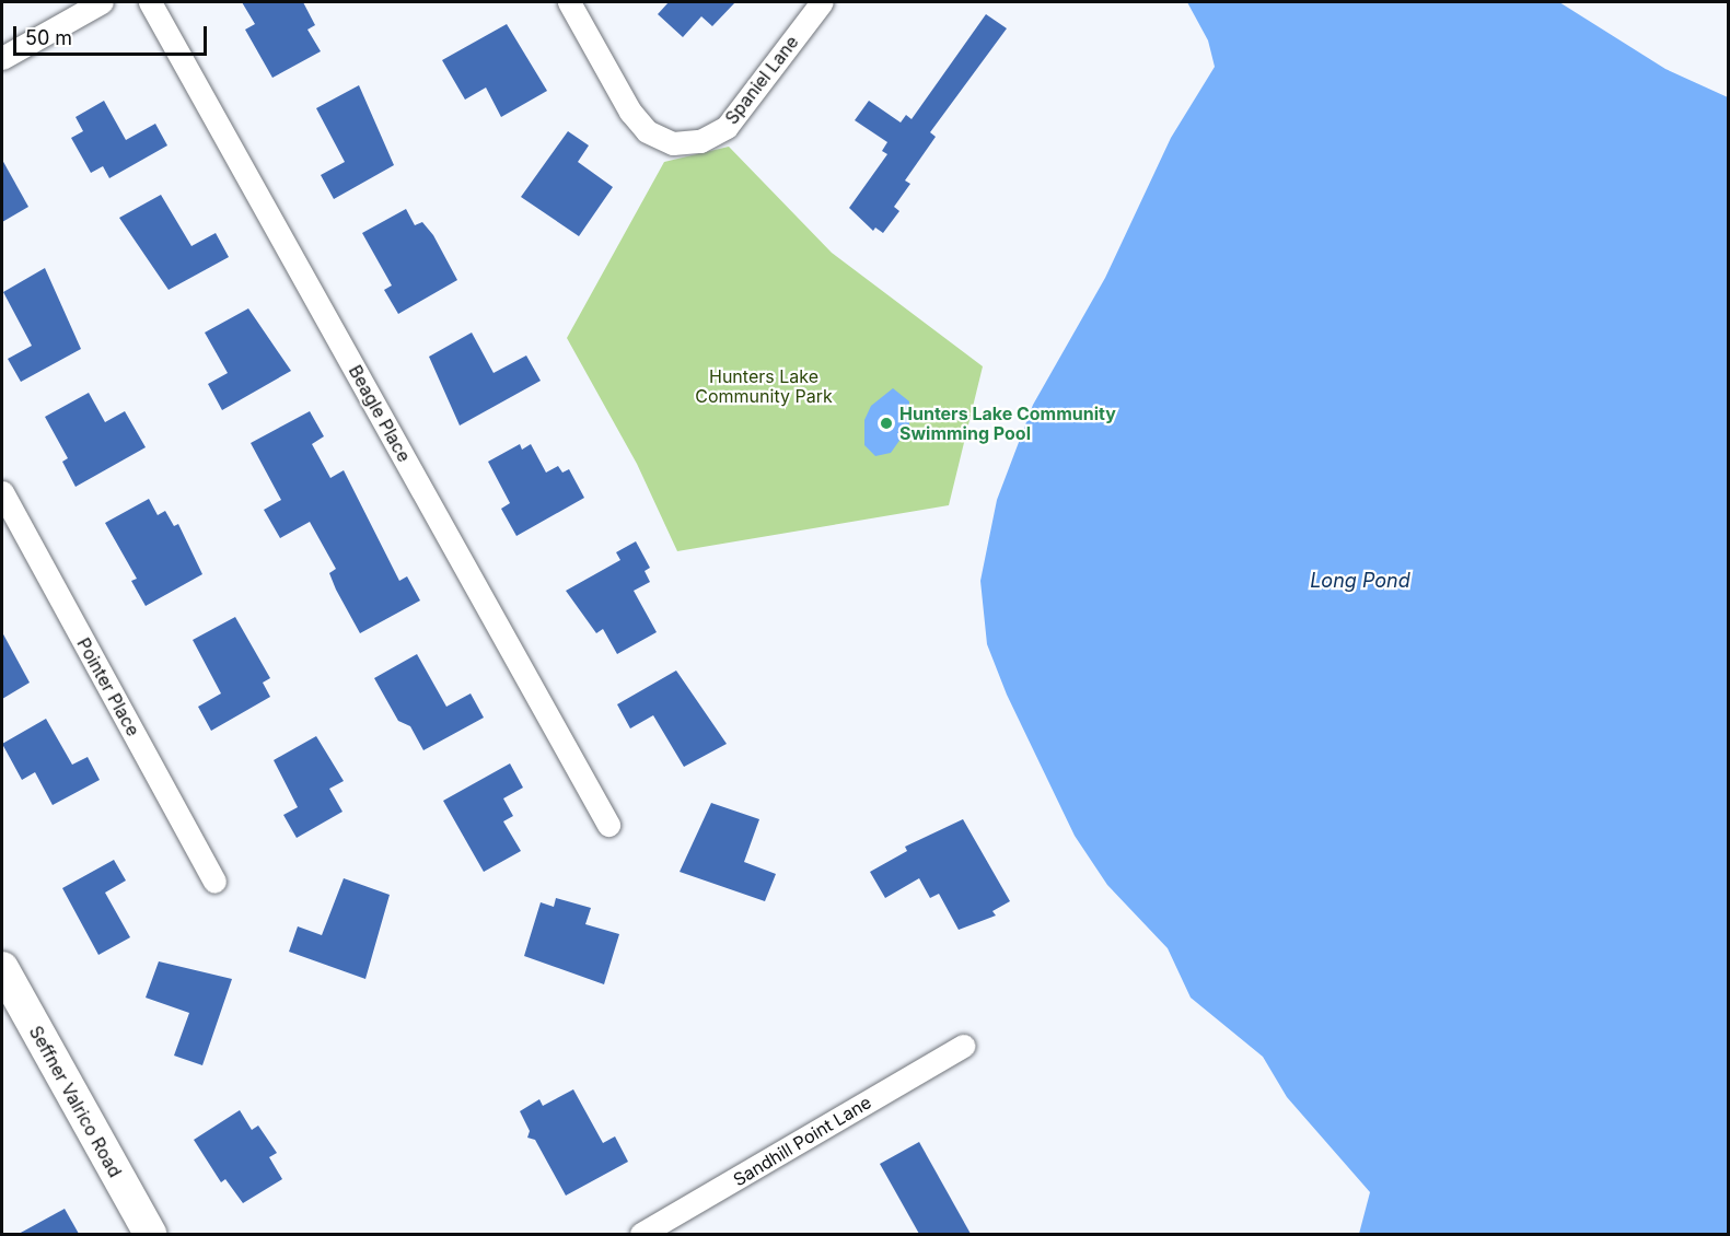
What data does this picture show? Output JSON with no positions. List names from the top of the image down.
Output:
{
  "streets": {
    "street": [
      "Spaniel Lane",
      "Beagle Place",
      "Pointer Place",
      "Seffner Valrico Road",
      "Sandhill Point Lane"
    ]
  },
  "water": ["Long Pond"],
  "parks": ["Hunters Lake Community Park"],
  "places": ["Hunters Lake Community Swimming Pool"],
  "scale_bar": "50 m"
}
